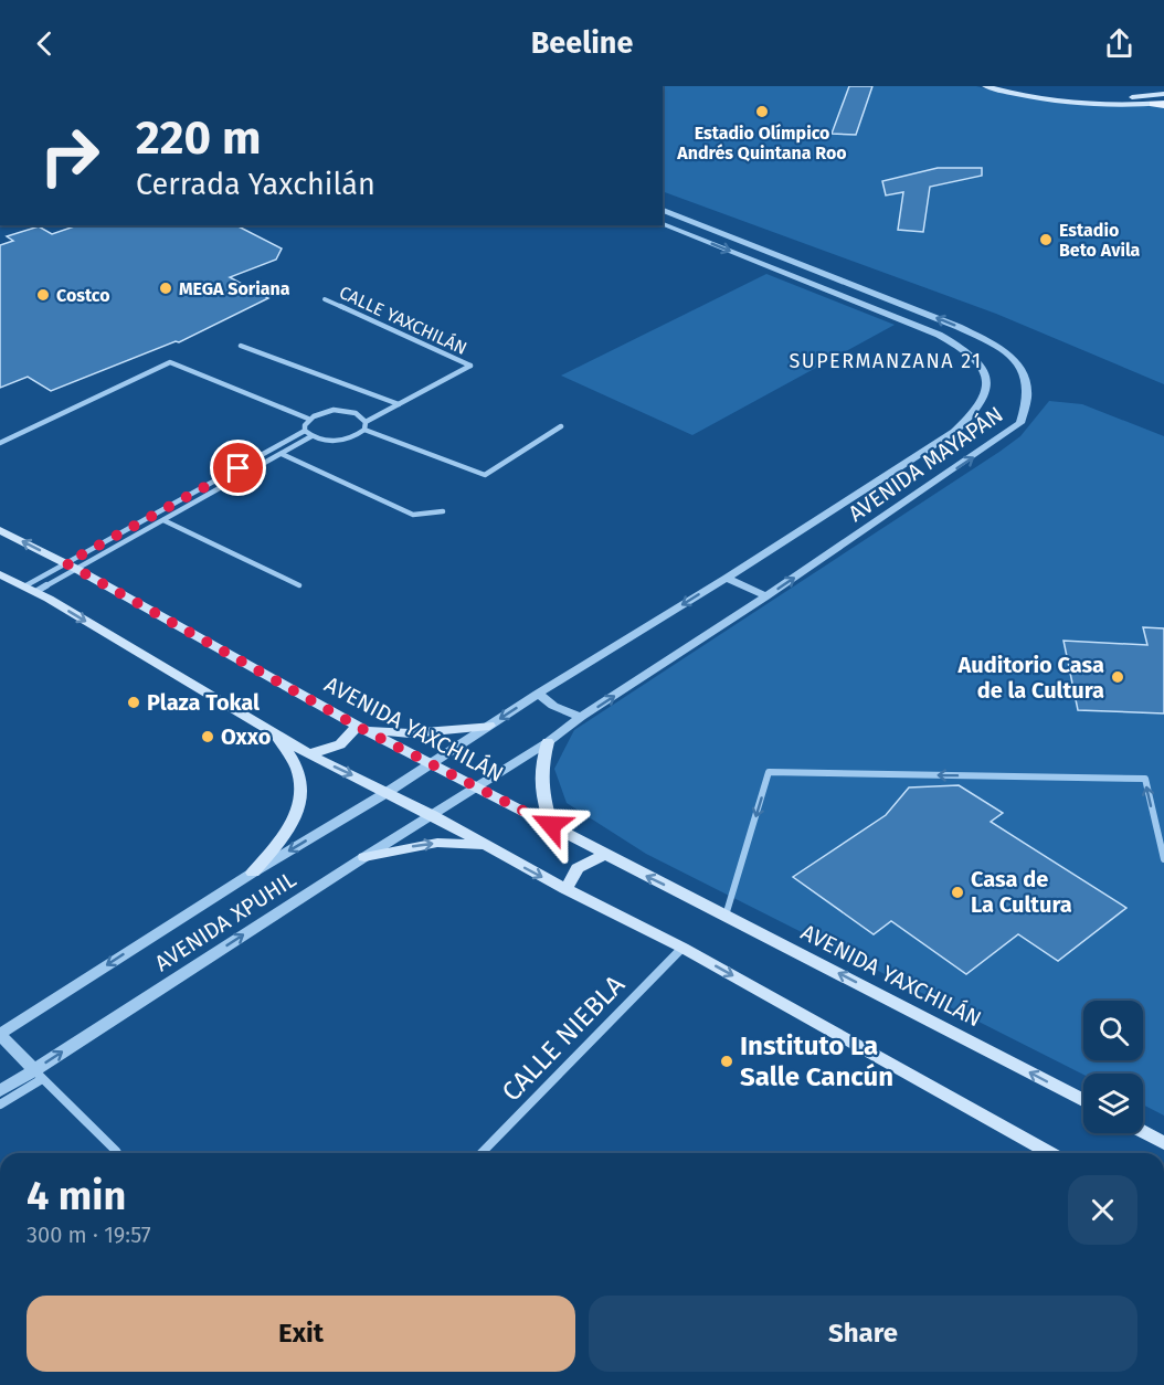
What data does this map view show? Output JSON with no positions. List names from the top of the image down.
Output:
{
  "streets": {
    "main road": ["AVENIDA YAXCHILÁN"],
    "street": [
      "CALLE YAXCHILÁN",
      "AVENIDA MAYAPÁN",
      "AVENIDA XPUHIL",
      "CALLE NIEBLA"
    ]
  },
  "crossings": [
    ["AVENIDA MAYAPÁN", "AVENIDA YAXCHILÁN"],
    ["AVENIDA MAYAPÁN", "AVENIDA XPUHIL"],
    ["AVENIDA YAXCHILÁN", "AVENIDA XPUHIL"]
  ],
  "districts": ["SUPERMANZANA 21"],
  "places": [
    "Estadio Olímpico Andrés Quintana Roo",
    "Estadio Beto Avila",
    "MEGA Soriana",
    "Costco",
    "Auditorio Casa de la Cultura",
    "Plaza Tokal",
    "Oxxo",
    "Casa de La Cultura",
    "Instituto La Salle Cancún"
  ],
  "page": {
    "header": "Beeline",
    "turn": ["220 m", "Cerrada Yaxchilán"],
    "heading": ["4 min", "300 m · 19:57"],
    "buttons": ["Exit", "Share"]
  }
}
